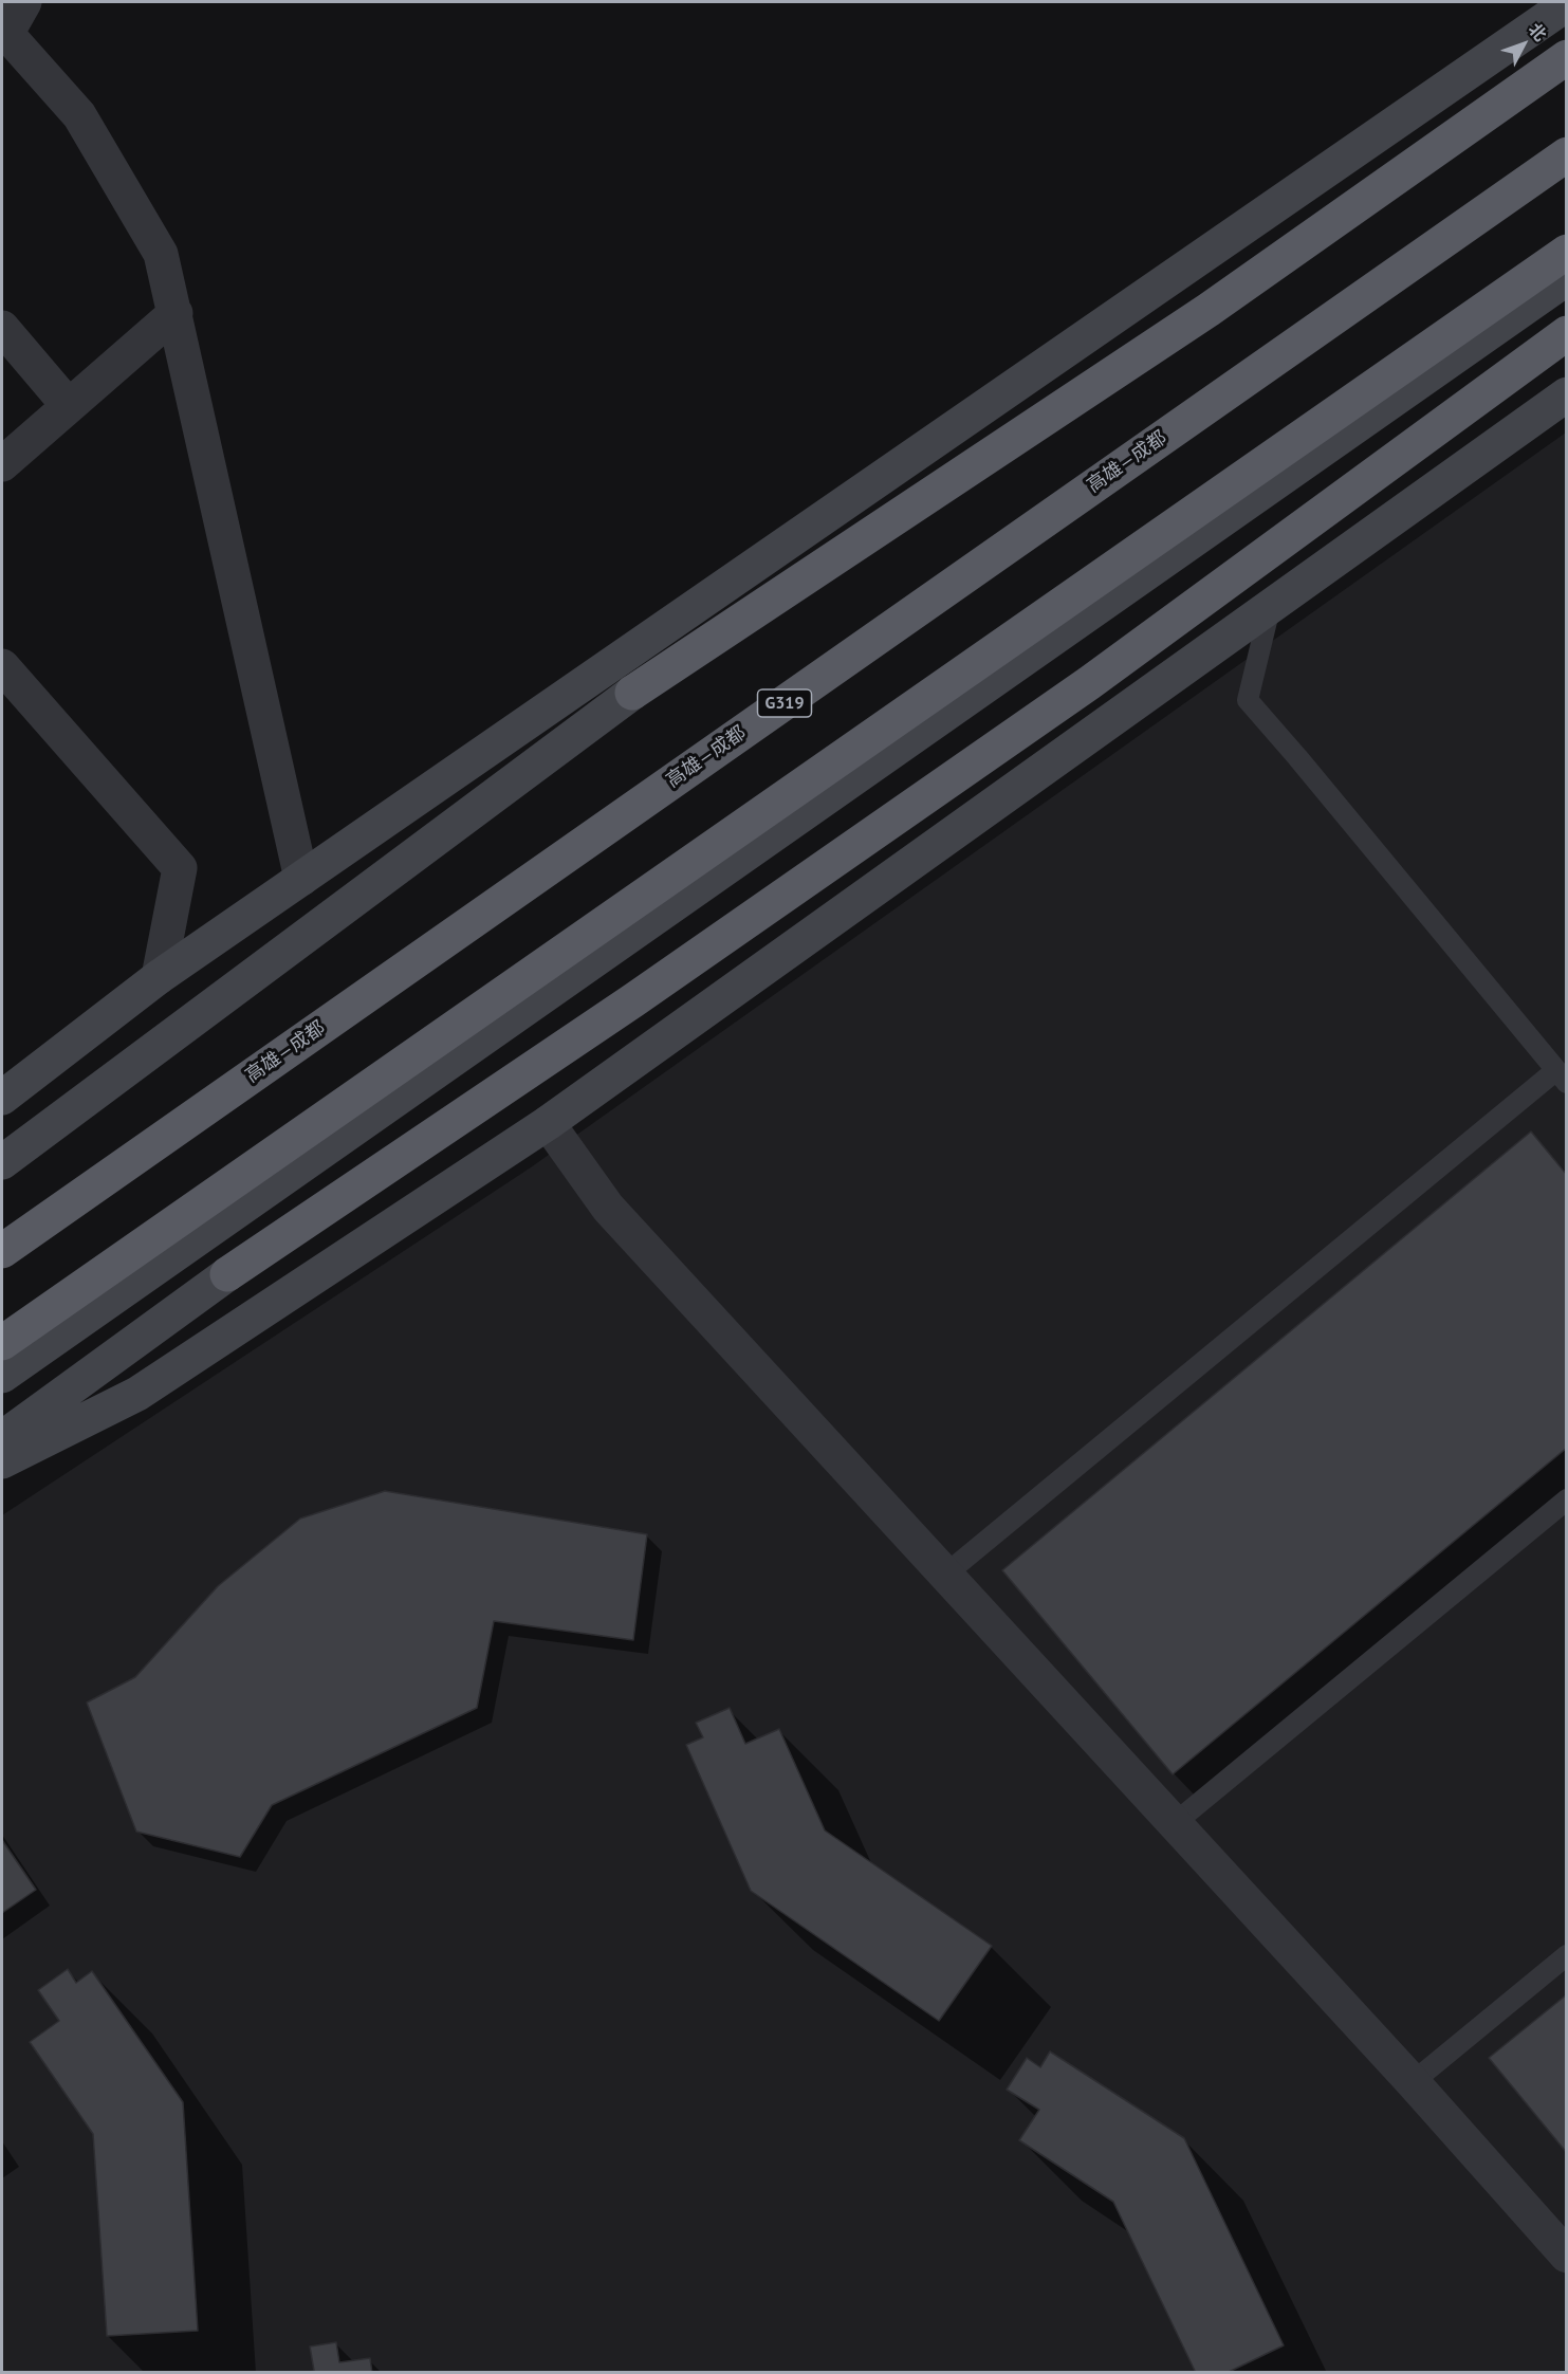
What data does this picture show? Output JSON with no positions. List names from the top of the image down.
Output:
{
  "streets": {
    "highway": ["高雄—成都", "G319"]
  },
  "north": "top right"
}
